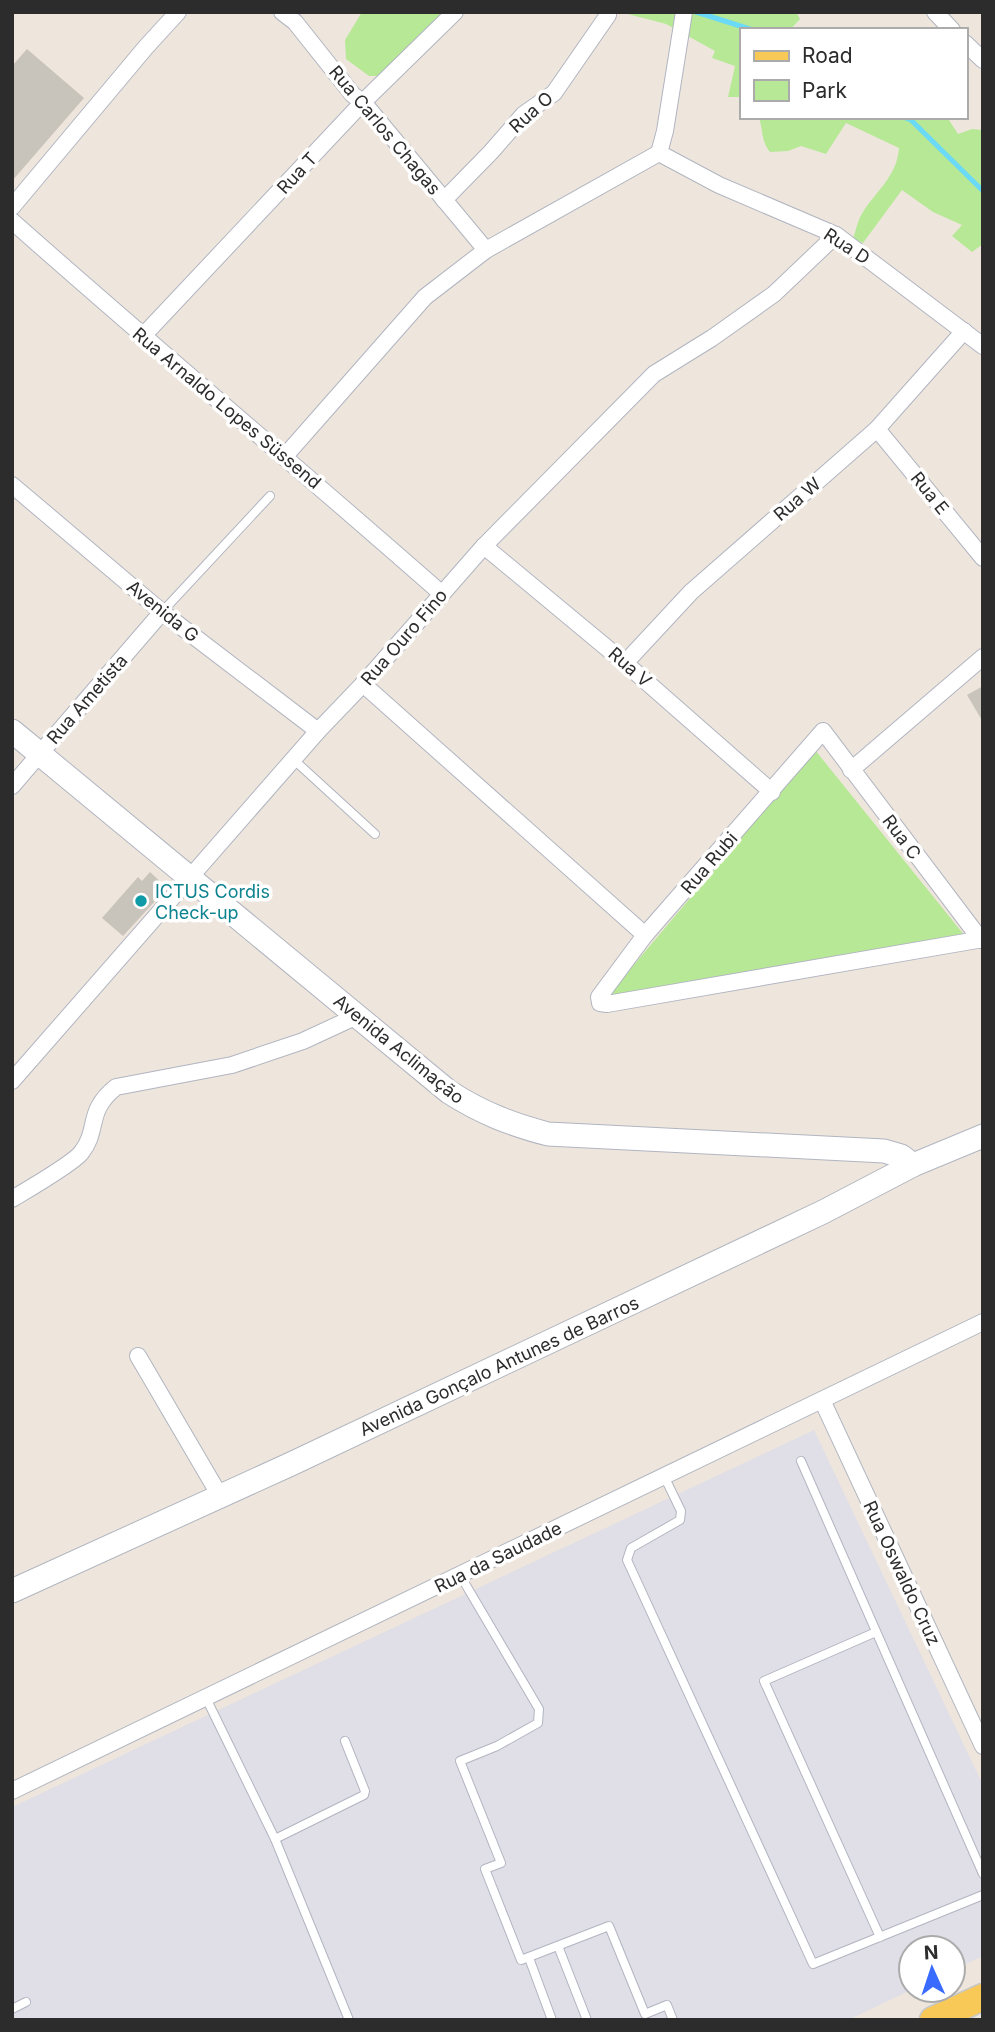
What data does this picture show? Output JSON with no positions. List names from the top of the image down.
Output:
{
  "streets": {
    "main road": ["Avenida Aclimação", "Avenida Gonçalo Antunes de Barros"],
    "street": [
      "Rua O",
      "Rua Carlos Chagas",
      "Rua T",
      "Rua D",
      "Rua Arnaldo Lopes Süssend",
      "Rua E",
      "Rua W",
      "Avenida G",
      "Rua Ouro Fino",
      "Rua V",
      "Rua Ametista",
      "Rua C",
      "Rua Rubi",
      "Rua da Saudade",
      "Rua Oswaldo Cruz"
    ]
  },
  "crossings": [
    ["Rua O", "Rua Carlos Chagas"],
    ["Rua Carlos Chagas", "Rua T"],
    ["Rua T", "Rua Arnaldo Lopes Süssend"],
    ["Rua D", "Rua W"],
    ["Rua D", "Rua Ouro Fino"],
    ["Rua Arnaldo Lopes Süssend", "Rua Ouro Fino"],
    ["Rua E", "Rua W"],
    ["Rua W", "Rua V"],
    ["Avenida G", "Rua Ouro Fino"],
    ["Avenida G", "Rua Ametista"],
    ["Rua Ouro Fino", "Rua V"],
    ["Rua Ouro Fino", "Avenida Aclimação"],
    ["Rua V", "Rua Rubi"],
    ["Rua Ametista", "Avenida Aclimação"],
    ["Rua C", "Rua Rubi"],
    ["Avenida Aclimação", "Avenida Gonçalo Antunes de Barros"],
    ["Rua da Saudade", "Rua Oswaldo Cruz"]
  ],
  "places": ["ICTUS Cordis Check-up"],
  "legend": ["Road", "Park"],
  "north": "top"
}
